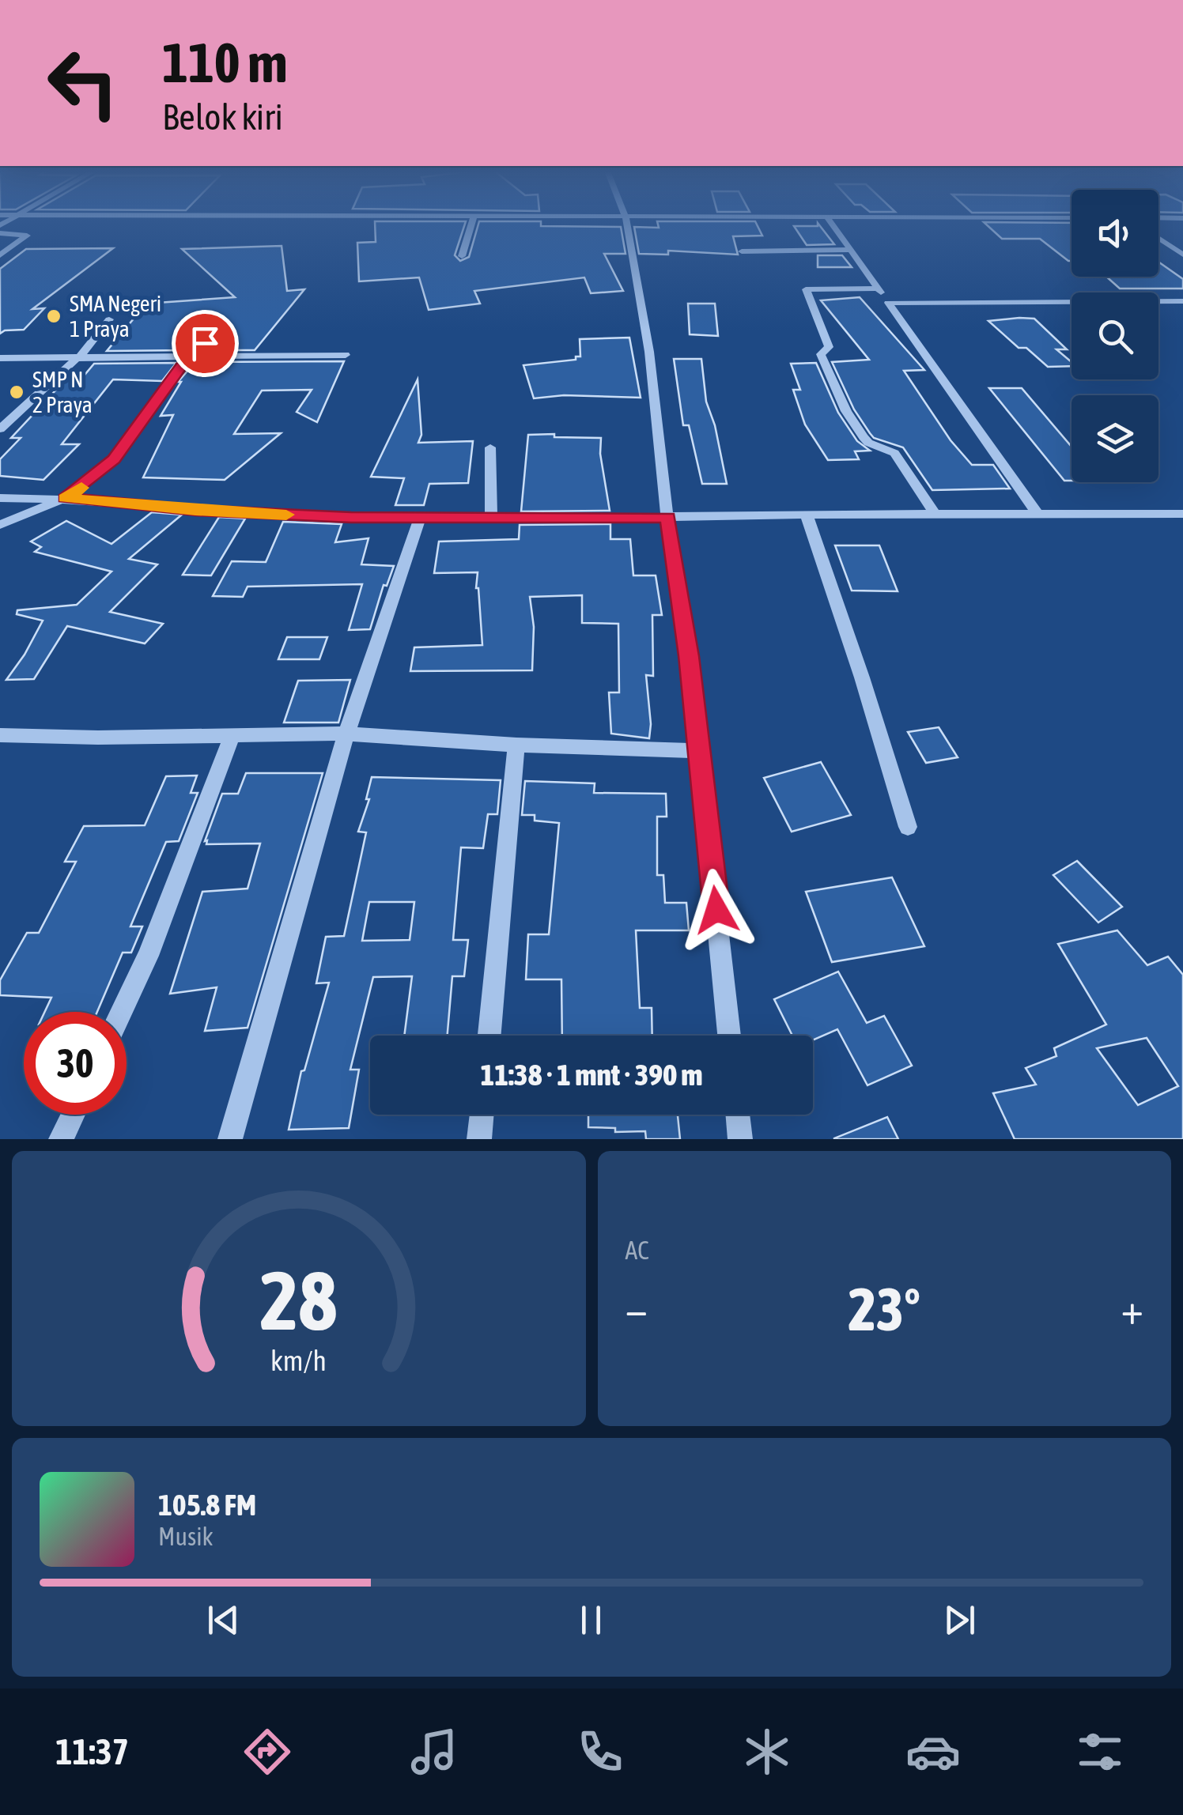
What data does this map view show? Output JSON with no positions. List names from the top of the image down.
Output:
{
  "places": ["SMA Negeri 1 Praya", "SMP N 2 Praya"],
  "page": {
    "turn": ["110 m", "Belok kiri"],
    "limit": "30",
    "trip": "11:38 · 1 mnt · 390 m",
    "tile": "AC",
    "heat": ["−", "23°", "+"],
    "song": ["105.8 FM", "Musik"],
    "tabs": "11:37",
    "gauge": ["28", "km/h"]
  }
}
